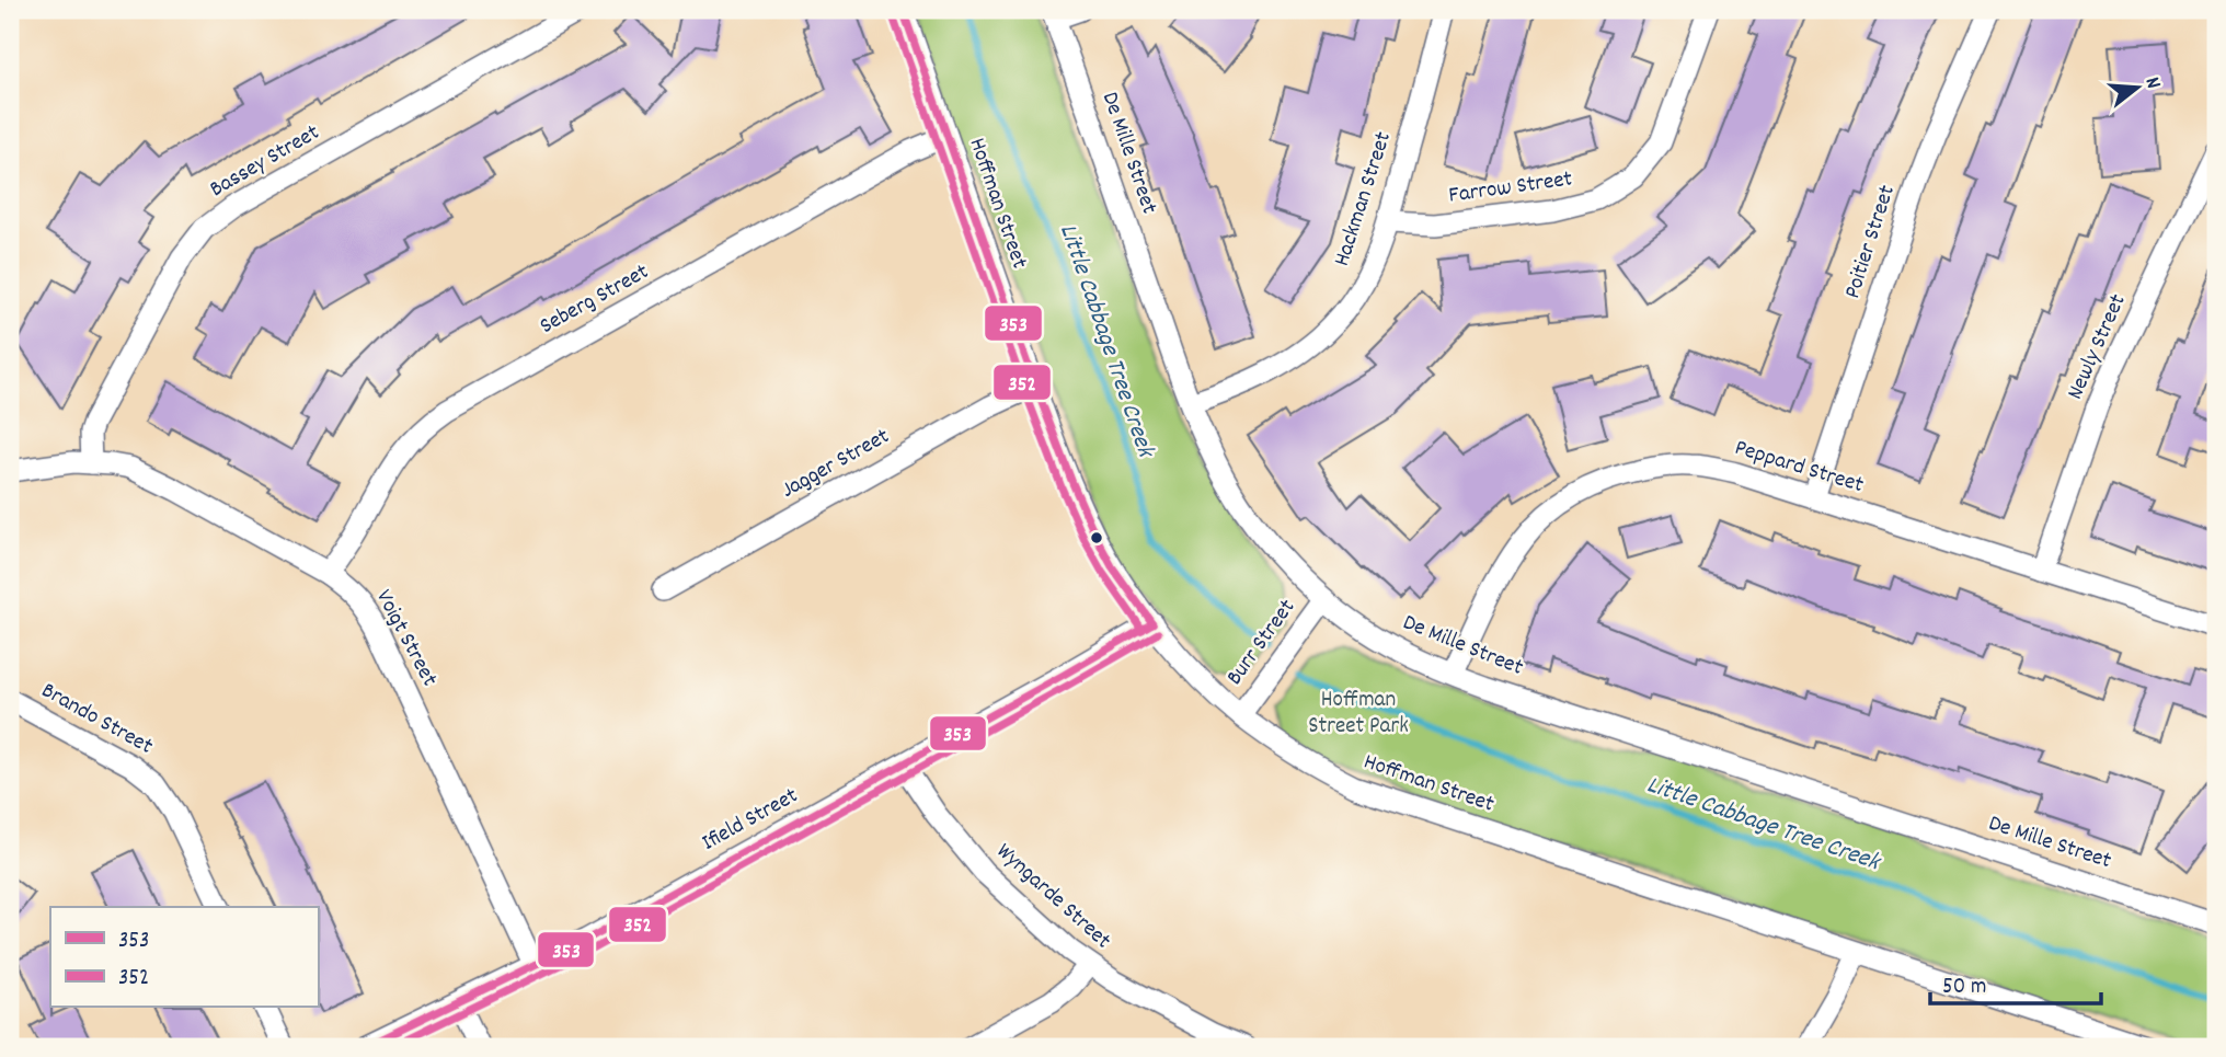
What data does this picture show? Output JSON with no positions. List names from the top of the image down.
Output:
{
  "streets": {
    "street": [
      "De Mille Street",
      "Bassey Street",
      "Farrow Street",
      "Hackman Street",
      "Hoffman Street",
      "Poitier Street",
      "Seberg Street",
      "Newly Street",
      "Jagger Street",
      "Peppard Street",
      "Voigt Street",
      "Burr Street",
      "Brando Street",
      "Ifield Street",
      "Wyngarde Street"
    ]
  },
  "crossings": [
    ["De Mille Street", "Hackman Street"],
    ["De Mille Street", "Peppard Street"],
    ["De Mille Street", "Burr Street"],
    ["Bassey Street", "Voigt Street"],
    ["Farrow Street", "Hackman Street"],
    ["Hoffman Street", "Seberg Street"],
    ["Hoffman Street", "Jagger Street"],
    ["Hoffman Street", "Burr Street"],
    ["Hoffman Street", "Ifield Street"],
    ["Poitier Street", "Peppard Street"],
    ["Seberg Street", "Voigt Street"],
    ["Newly Street", "Peppard Street"],
    ["Voigt Street", "Ifield Street"],
    ["Ifield Street", "Wyngarde Street"]
  ],
  "water": ["Little Cabbage Tree Creek"],
  "parks": ["Hoffman Street Park"],
  "lines": ["transit line 353", "transit line 352"],
  "legend": ["353", "352"],
  "scale_bar": "50 m",
  "north": "right"
}
